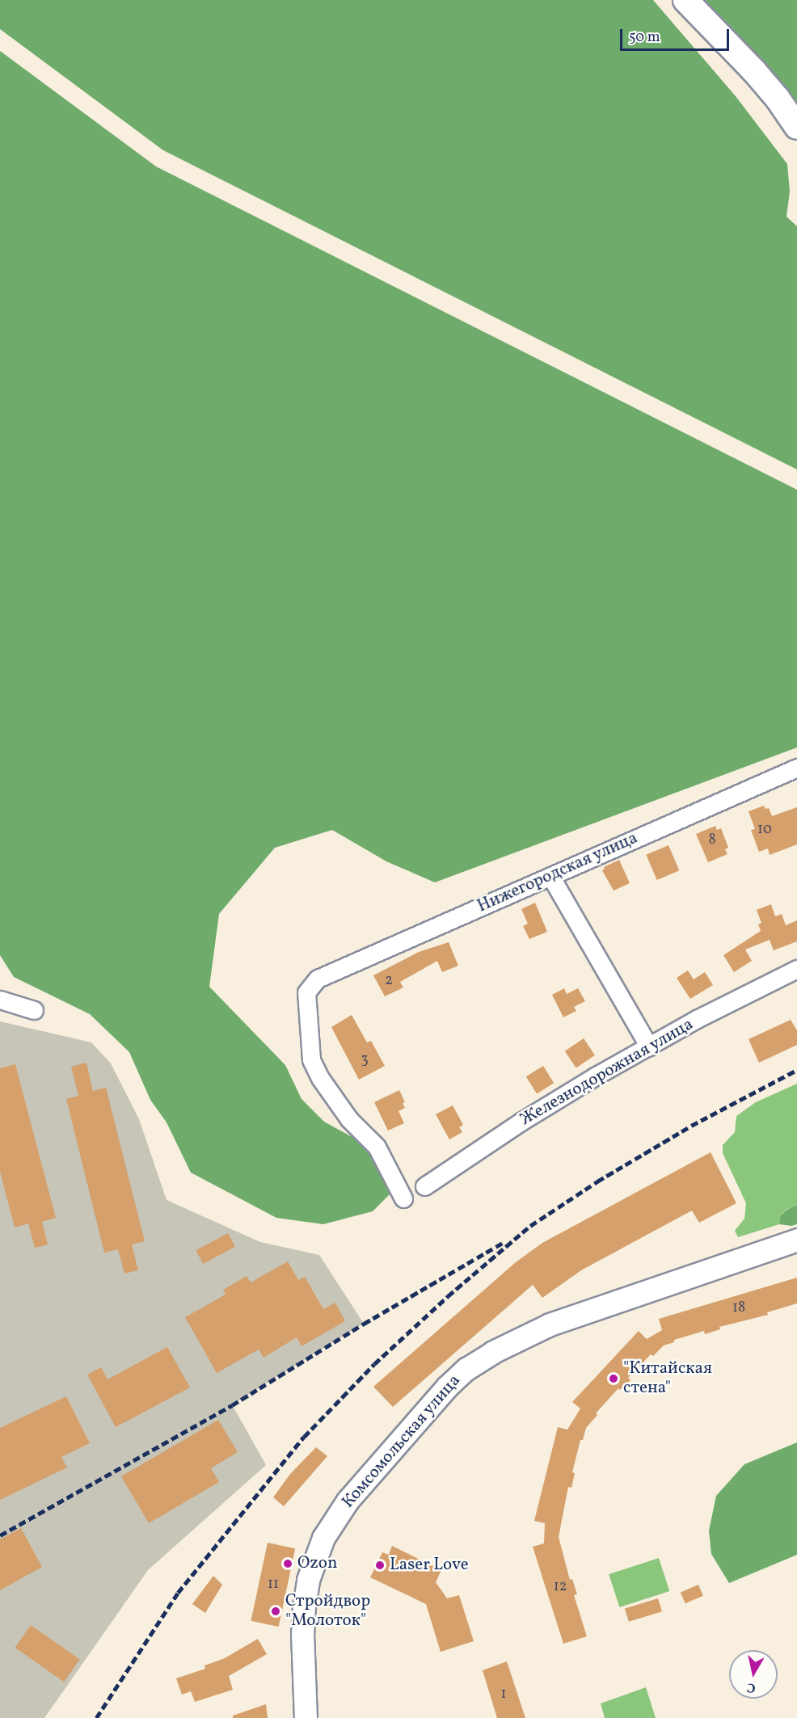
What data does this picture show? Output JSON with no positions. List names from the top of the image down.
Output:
{
  "streets": {
    "street": ["Нижегородская улица", "Железнодорожная улица", "Комсомольская улица"]
  },
  "places": [
    "\"Китайская стена\"",
    "Ozon",
    "Laser Love",
    "Стройдвор \"Молоток\""
  ],
  "house_numbers": [
    "10",
    "8",
    "2",
    "3",
    "18",
    "11",
    "12",
    "1"
  ],
  "scale_bar": "50 m",
  "north": "bottom"
}
